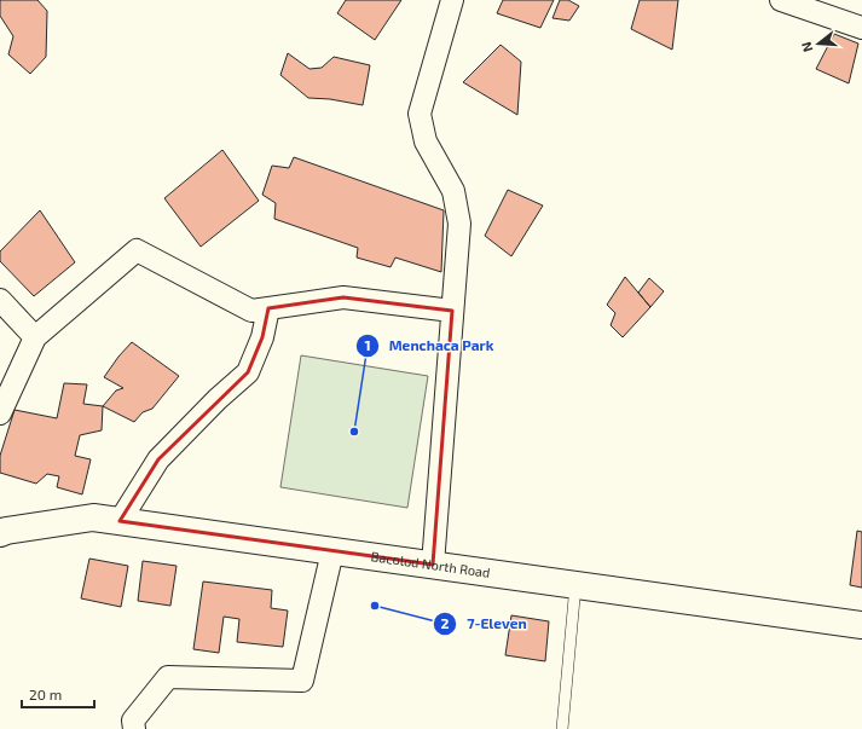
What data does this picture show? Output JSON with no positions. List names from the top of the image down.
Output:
{
  "streets": {
    "highway": ["Bacolod North Road"]
  },
  "places": ["Menchaca Park", "7-Eleven"],
  "scale_bar": "20 m",
  "north": "left"
}
